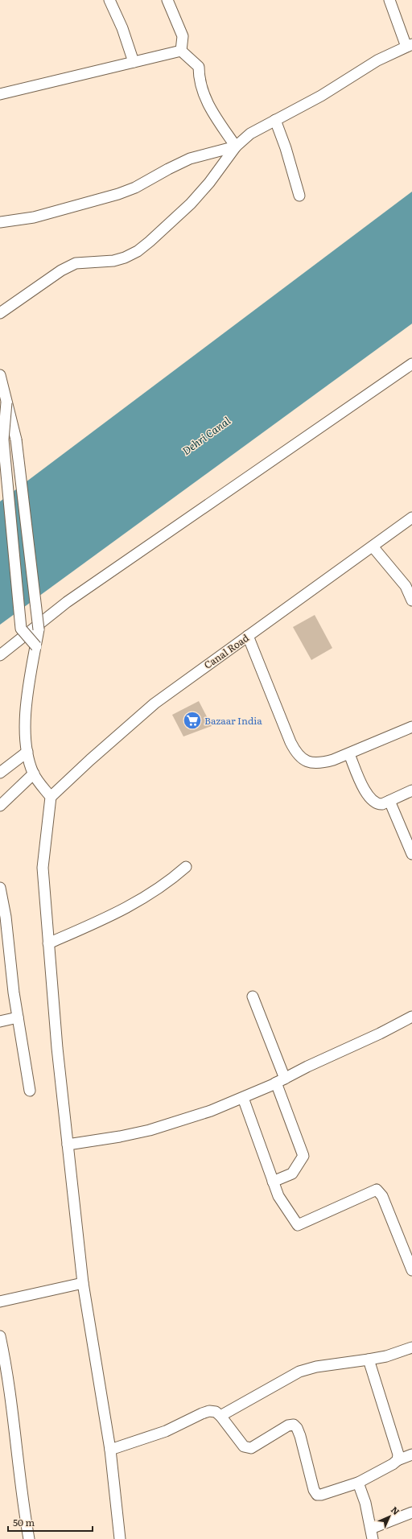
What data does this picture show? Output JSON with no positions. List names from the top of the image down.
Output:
{
  "streets": {
    "street": ["Canal Road"]
  },
  "water": ["Dehri Canal"],
  "places": {
    "supermarket": ["Bazaar India"]
  },
  "scale_bar": "50 m",
  "north": "top right"
}
